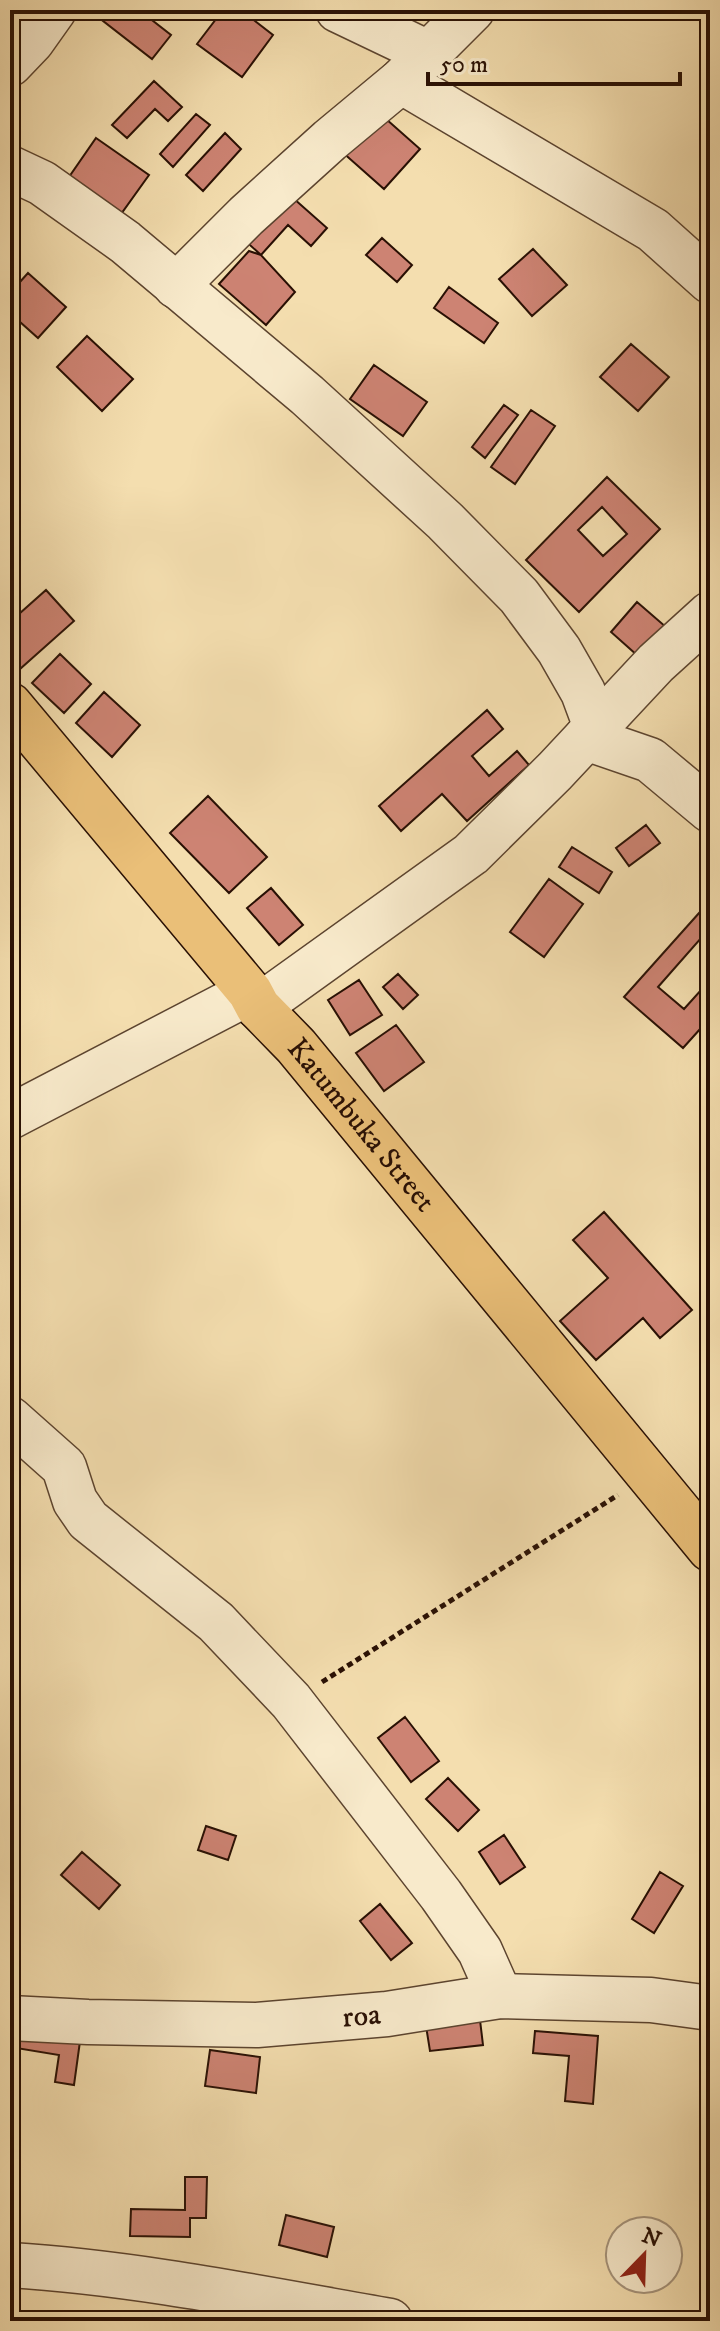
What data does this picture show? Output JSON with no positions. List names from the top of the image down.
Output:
{
  "streets": {
    "main road": ["Katumbuka Street"],
    "street": ["roa"]
  },
  "scale_bar": "50 m",
  "north": "top right"
}
